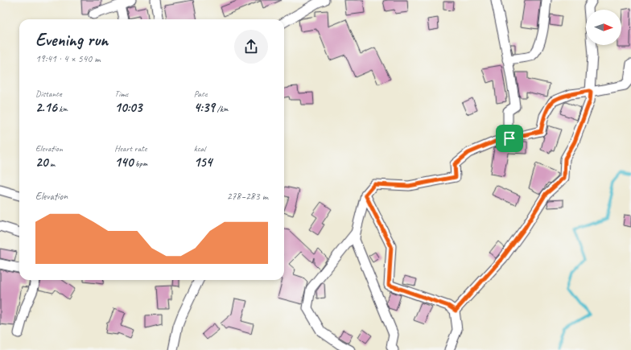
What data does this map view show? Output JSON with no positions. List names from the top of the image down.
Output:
{
  "north": "right",
  "page": {
    "heading": ["Evening run", "19:41 · 4 × 540 m"],
    "stats": [
      ["Distance", "2.16 km"],
      ["Time", "10:03"],
      ["Pace", "4:39 /km"],
      ["Elevation", "20 m"],
      ["Heart rate", "140 bpm"],
      ["kcal", "154"]
    ],
    "chart": ["Elevation", "278–283 m"]
  }
}
